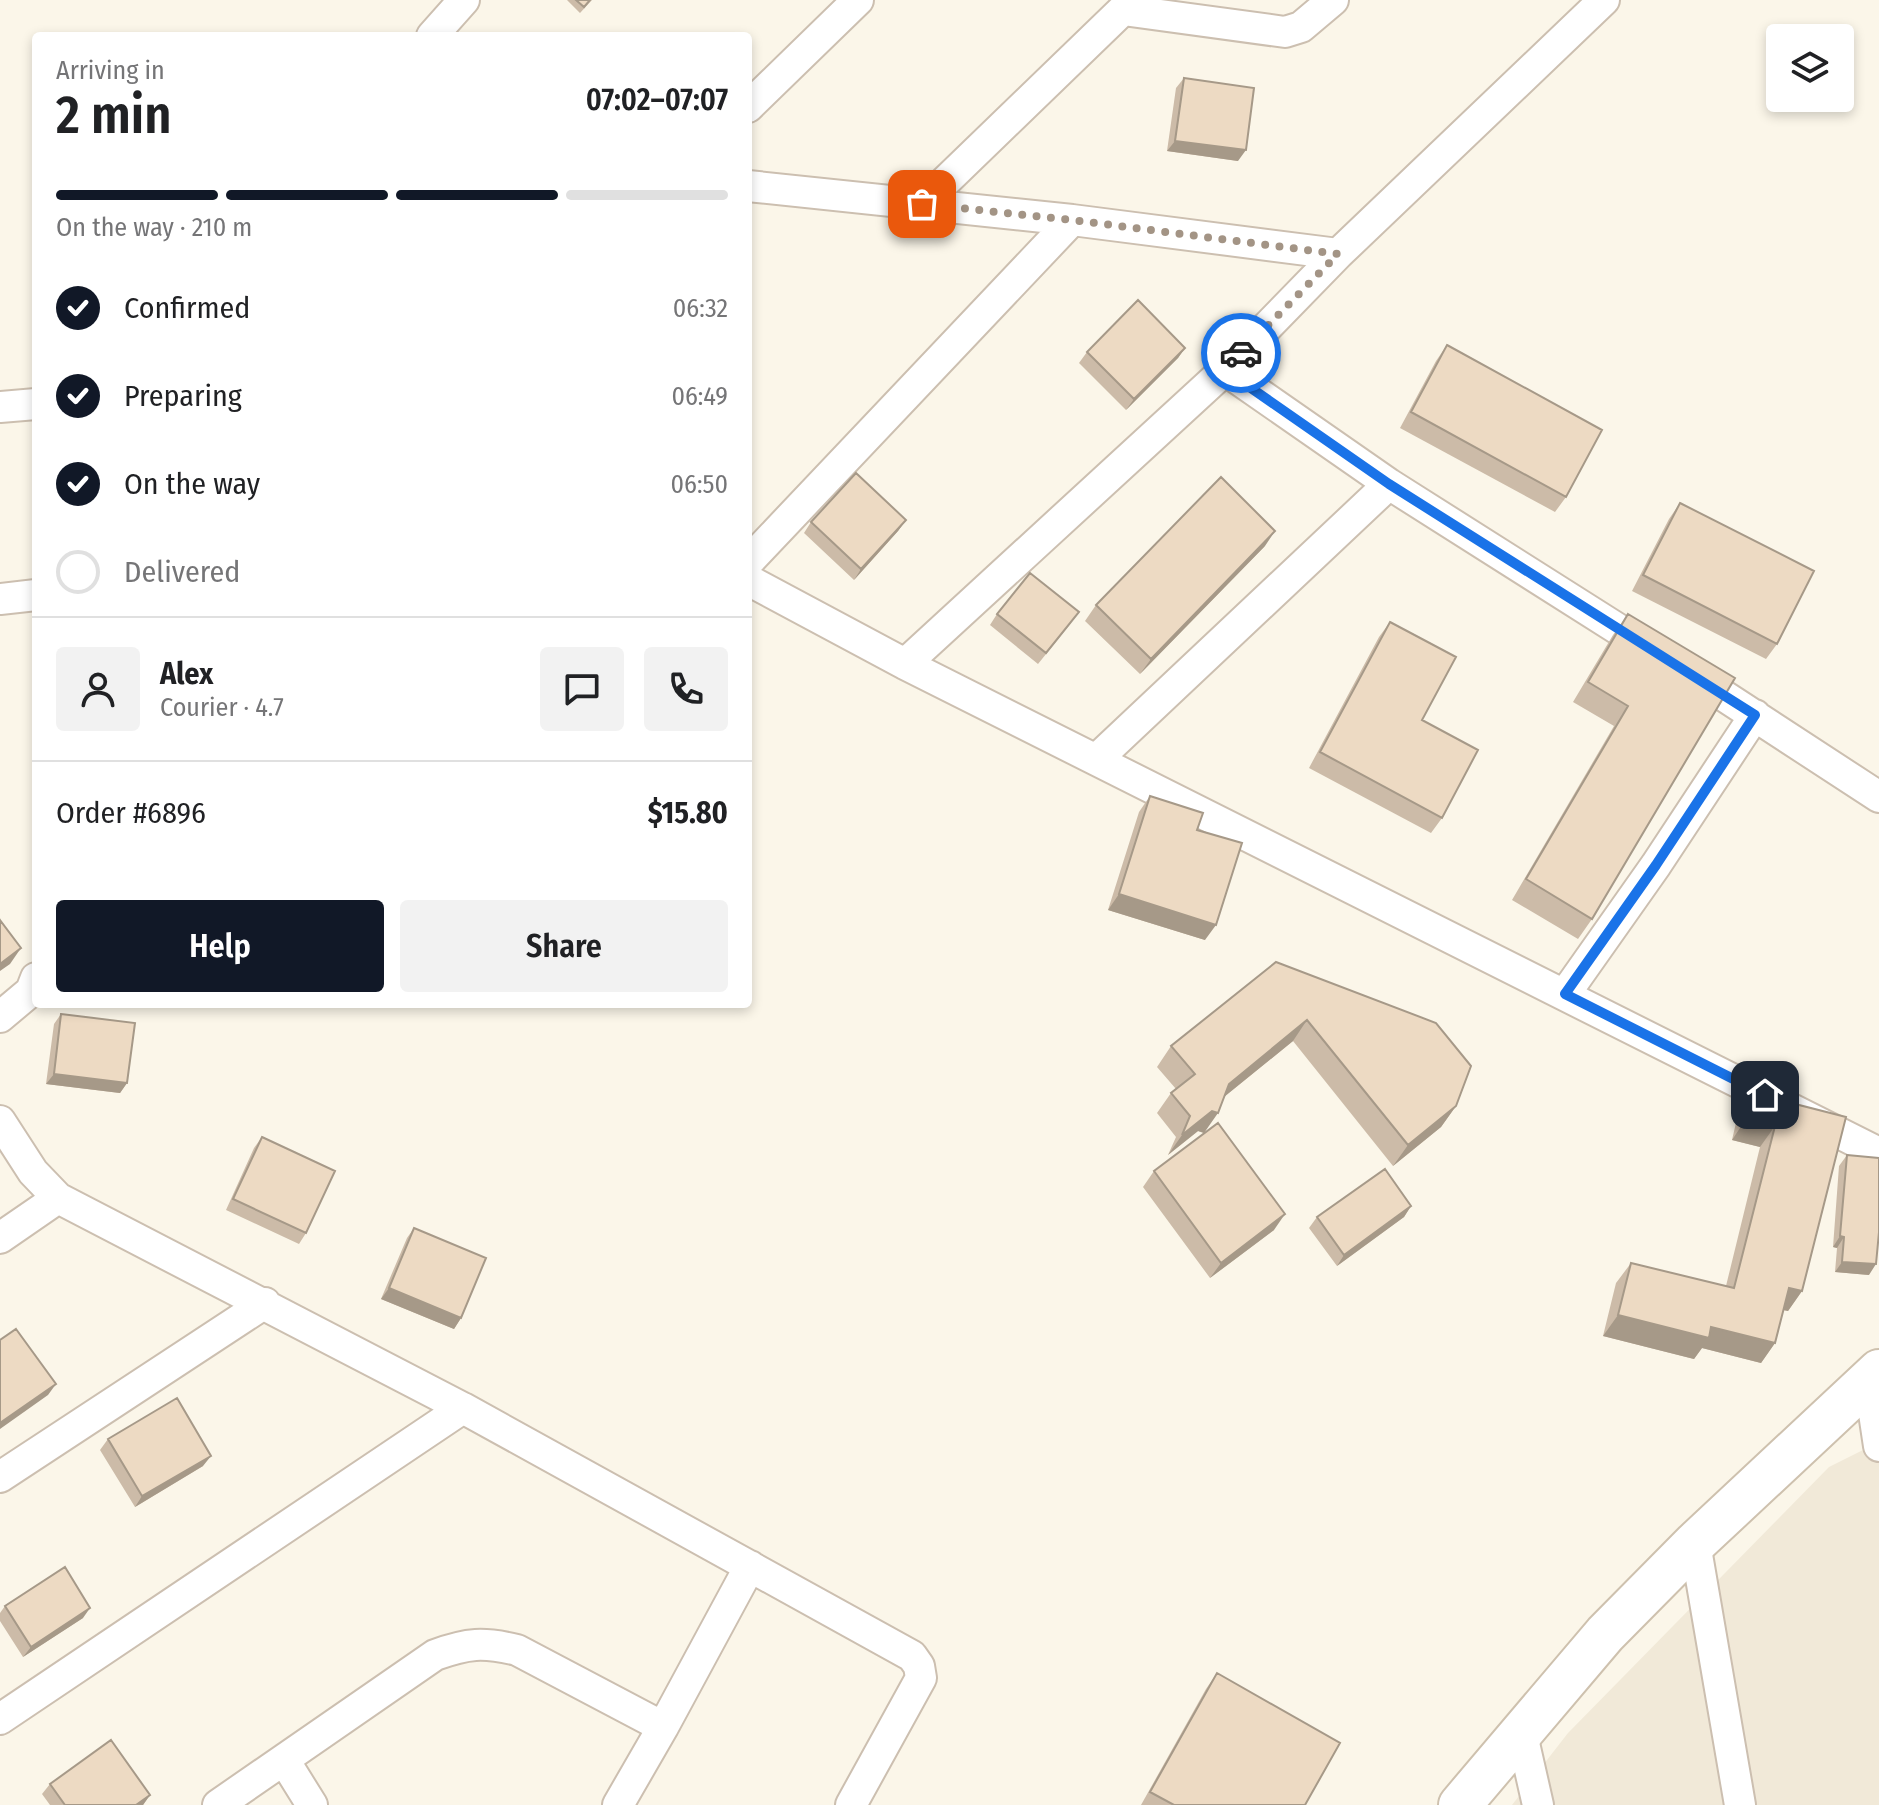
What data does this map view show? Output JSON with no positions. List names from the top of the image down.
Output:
{
  "page": {
    "heading": ["2 min", "Arriving in", "07:02–07:07"],
    "panel": [
      "Alex",
      "Courier · 4.7",
      "Order #6896",
      "$15.80"
    ],
    "bar": "On the way · 210 m",
    "list": [
      ["Confirmed", "06:32"],
      ["Preparing", "06:49"],
      ["On the way", "06:50"],
      "Delivered"
    ],
    "buttons": ["Help", "Share"]
  }
}
